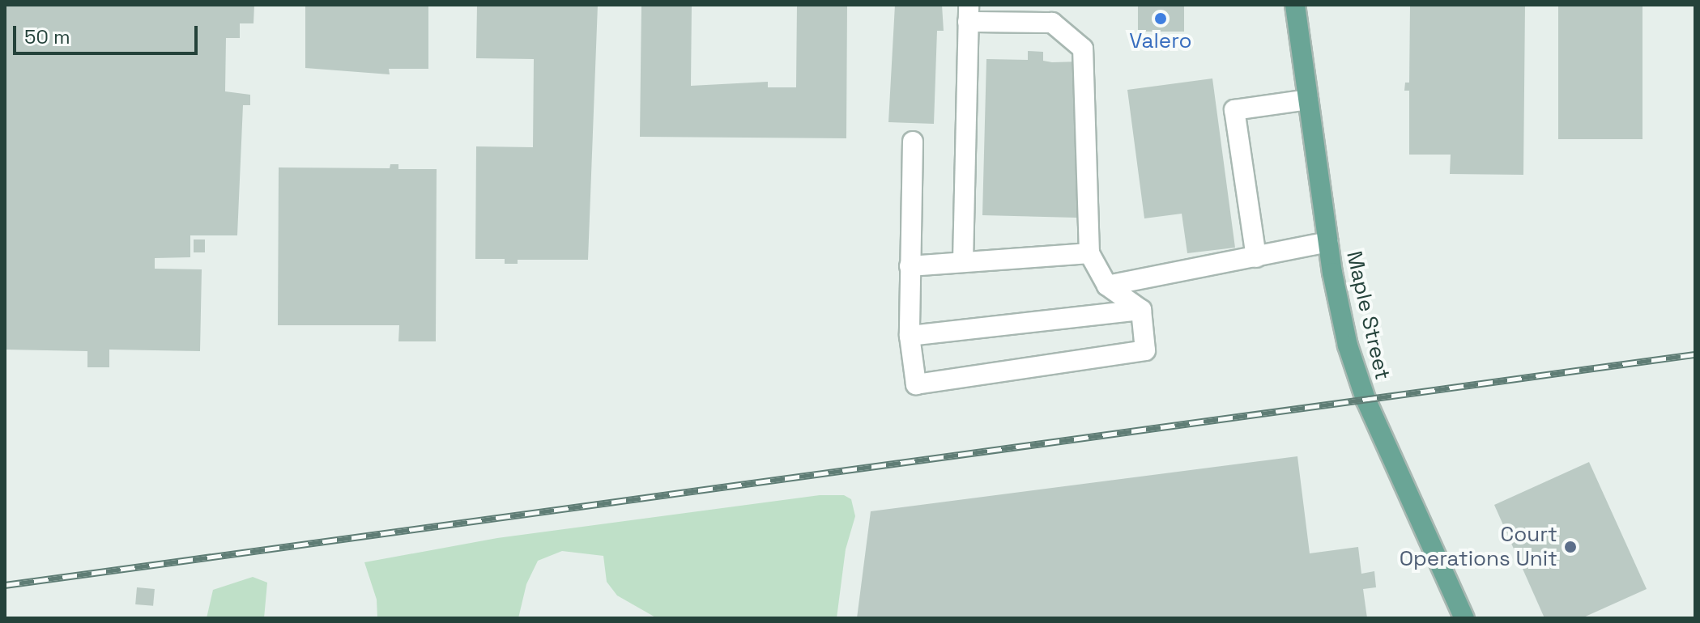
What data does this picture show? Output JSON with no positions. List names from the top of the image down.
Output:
{
  "streets": {
    "main road": ["Maple Street"]
  },
  "places": ["Valero", "Court Operations Unit"],
  "scale_bar": "50 m"
}
